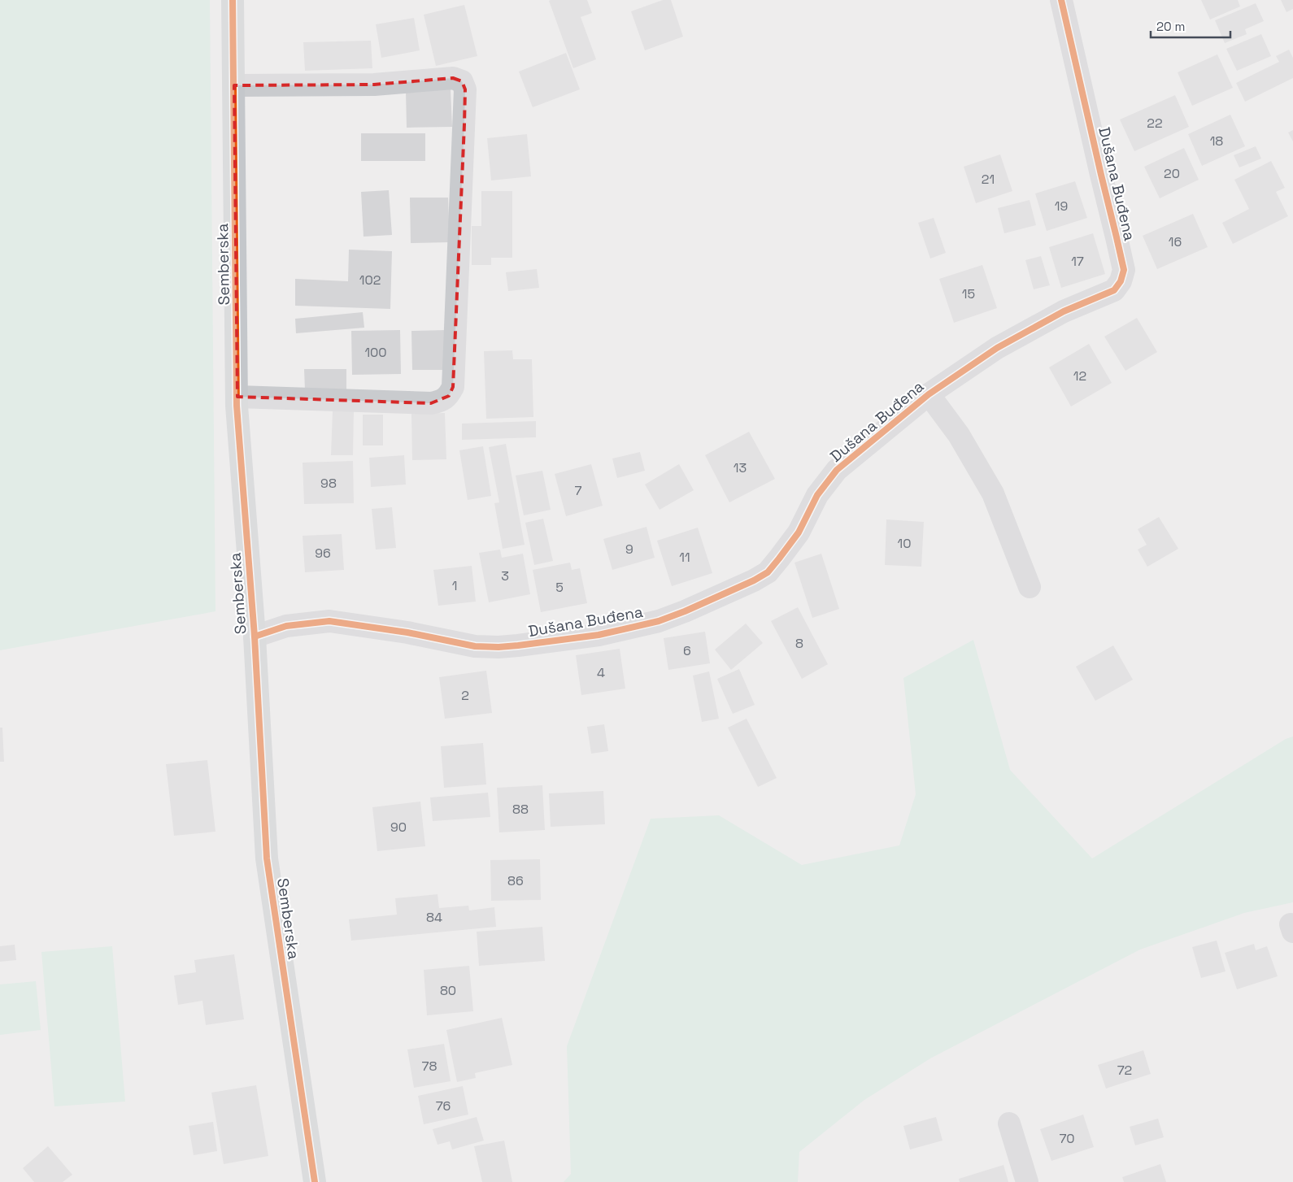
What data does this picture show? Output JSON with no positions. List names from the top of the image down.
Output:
{
  "streets": {
    "main road": ["Semberska"],
    "street": ["Dušana Buđena"]
  },
  "crossings": [
    ["Dušana Buđena", "Semberska"]
  ],
  "house_numbers": [
    "22",
    "18",
    "20",
    "21",
    "19",
    "16",
    "17",
    "102",
    "15",
    "100",
    "12",
    "13",
    "98",
    "7",
    "10",
    "9",
    "96",
    "11",
    "3",
    "1",
    "5",
    "8",
    "6",
    "4",
    "2",
    "88",
    "90",
    "86",
    "84",
    "80",
    "78",
    "72",
    "76",
    "70"
  ],
  "scale_bar": "20 m"
}
